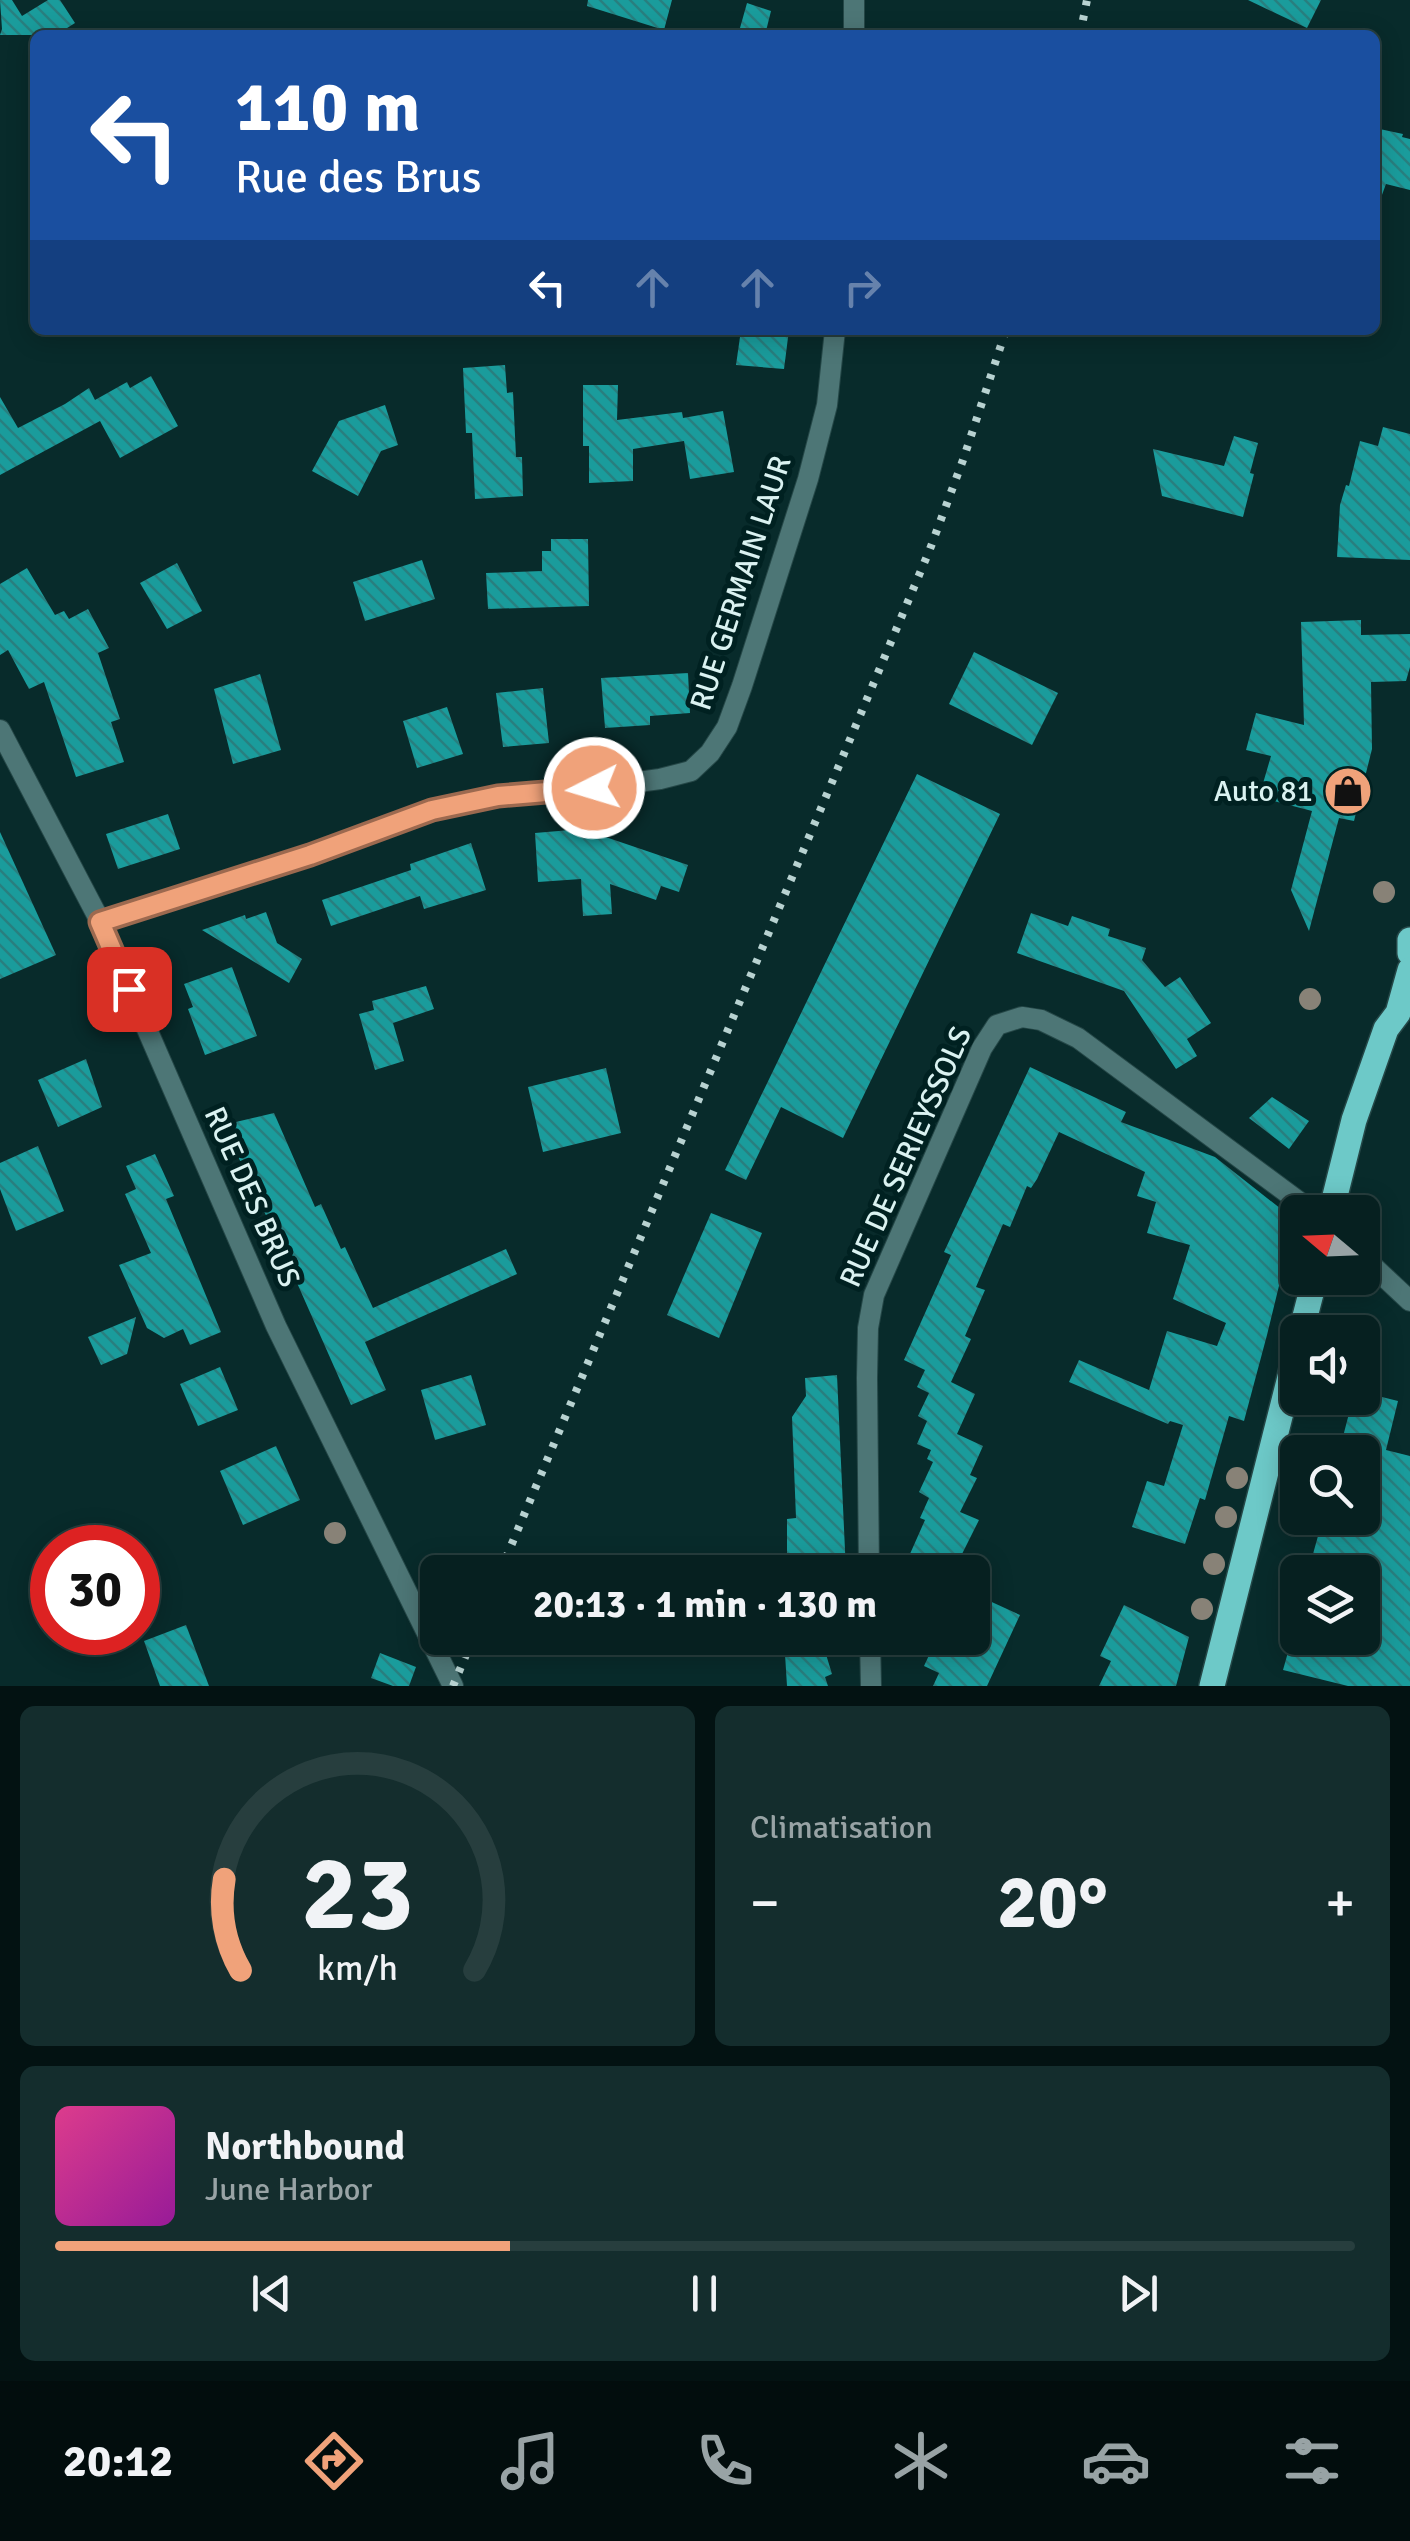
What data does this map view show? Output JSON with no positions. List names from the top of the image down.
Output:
{
  "streets": {
    "street": ["RUE GERMAIN LAUR", "RUE DE SERIEYSSOLS", "RUE DES BRUS"]
  },
  "crossings": [
    ["RUE GERMAIN LAUR", "RUE DES BRUS"]
  ],
  "places": {
    "shop": ["Auto 81"]
  },
  "north": "left",
  "page": {
    "turn": ["110 m", "Rue des Brus"],
    "limit": "30",
    "trip": "20:13 · 1 min · 130 m",
    "tile": "Climatisation",
    "heat": ["−", "20°", "+"],
    "song": ["Northbound", "June Harbor"],
    "tabs": "20:12",
    "gauge": ["23", "km/h"]
  }
}
